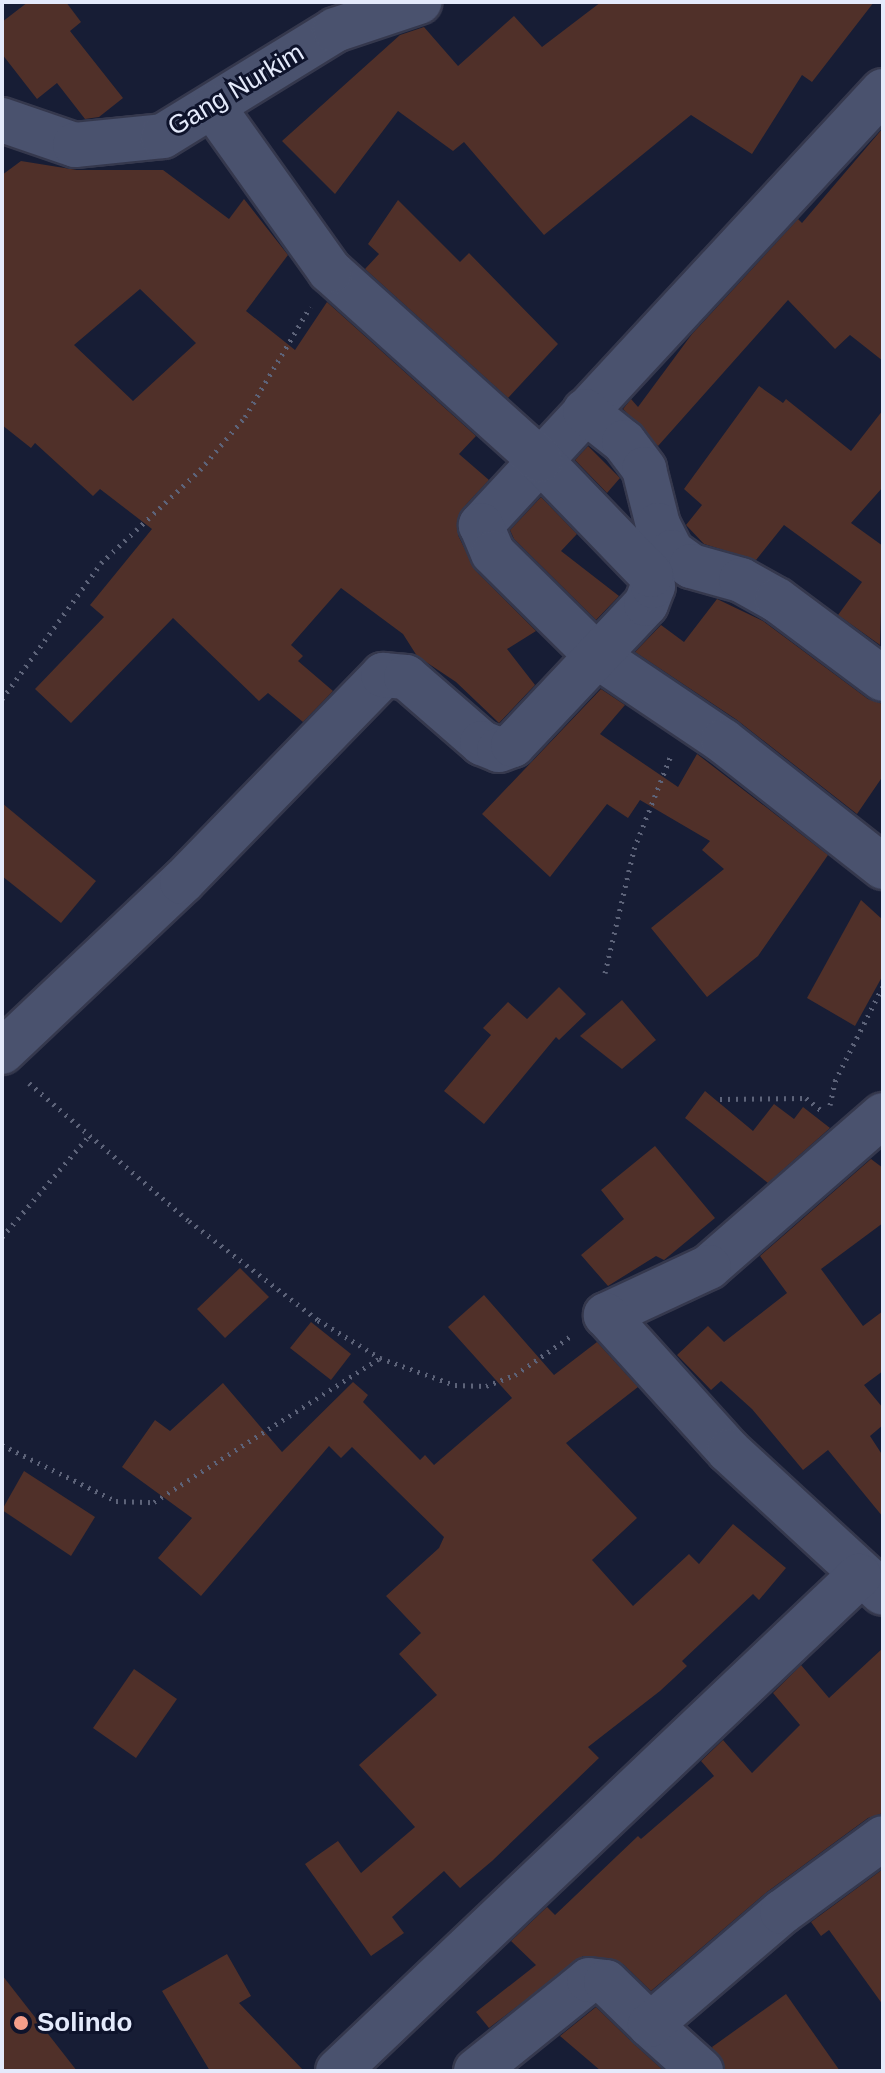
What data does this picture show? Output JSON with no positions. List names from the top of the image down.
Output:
{
  "streets": {
    "street": ["Gang Nurkim"]
  },
  "places": ["Solindo"]
}
